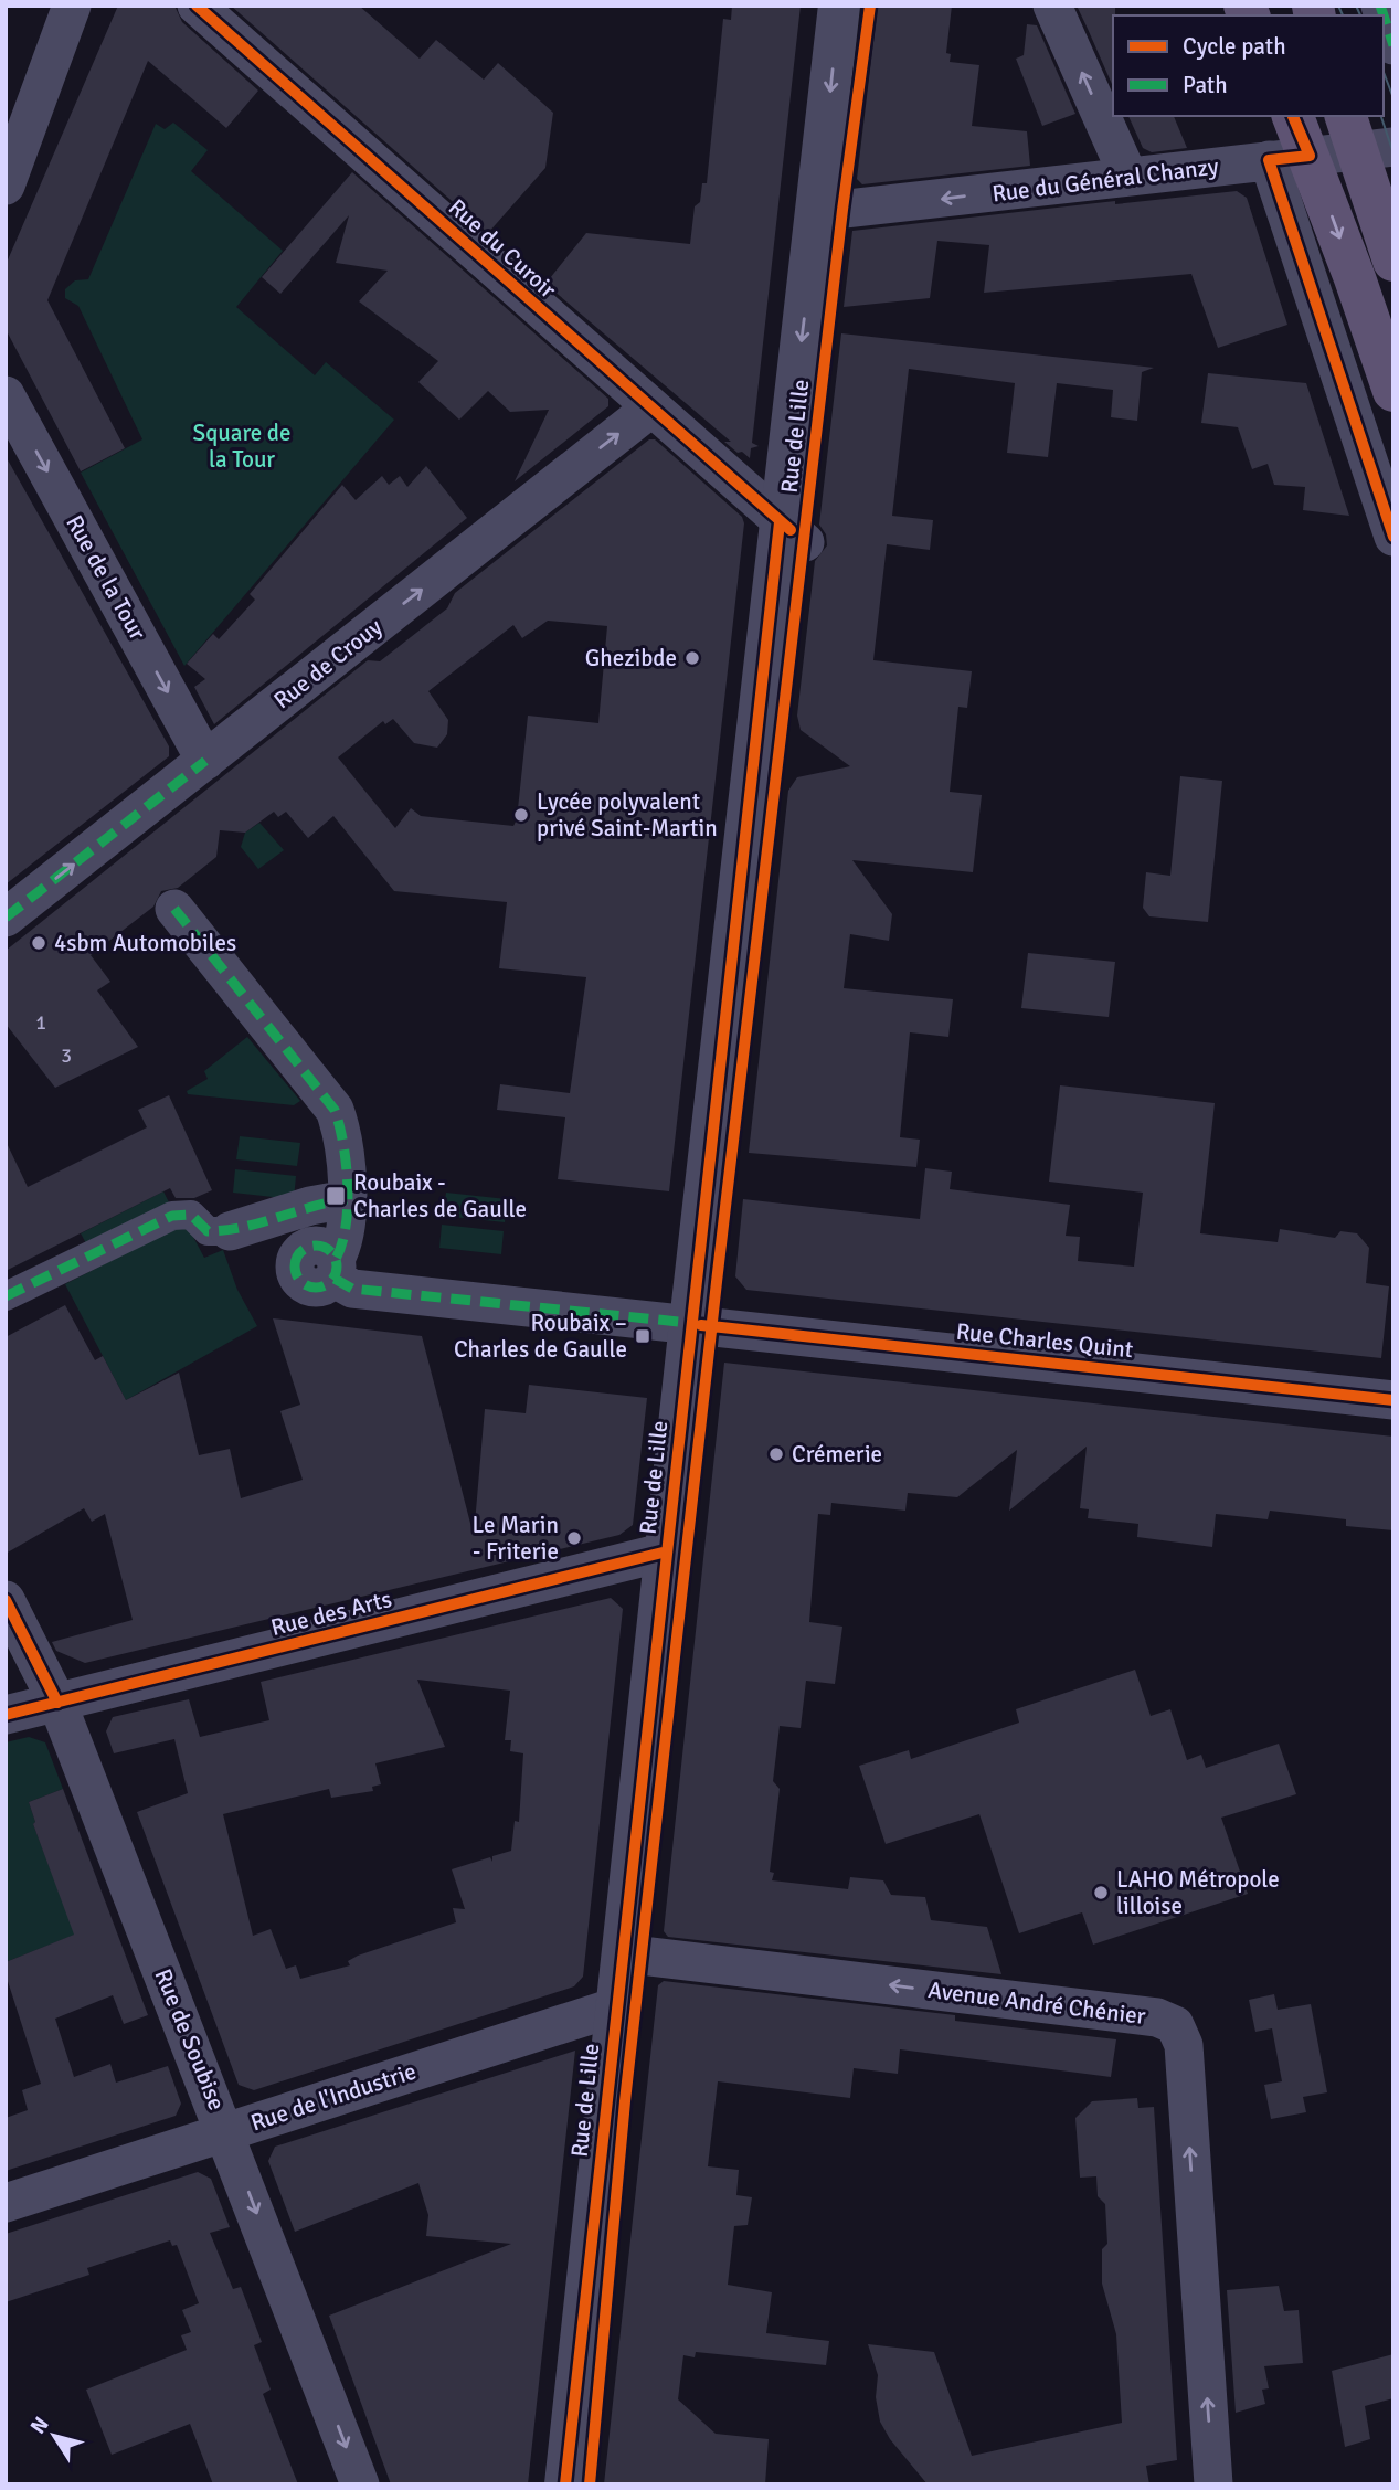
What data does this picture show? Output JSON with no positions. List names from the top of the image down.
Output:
{
  "streets": {
    "street": [
      "Rue du Général Chanzy",
      "Rue du Curoir",
      "Rue de Lille",
      "Rue de la Tour",
      "Rue de Crouy",
      "Rue Charles Quint",
      "Rue des Arts",
      "Avenue André Chénier",
      "Rue de Soubise",
      "Rue de l'Industrie"
    ]
  },
  "crossings": [
    ["Rue du Général Chanzy", "Rue de Lille"],
    ["Rue du Curoir", "Rue de Lille"],
    ["Rue du Curoir", "Rue de Crouy"],
    ["Rue de Lille", "Rue Charles Quint"],
    ["Rue de Lille", "Rue des Arts"],
    ["Rue de Lille", "Avenue André Chénier"],
    ["Rue de Lille", "Rue de l'Industrie"],
    ["Rue de la Tour", "Rue de Crouy"],
    ["Rue des Arts", "Rue de Soubise"],
    ["Rue de Soubise", "Rue de l'Industrie"]
  ],
  "one_way": [
    "Rue du Général Chanzy",
    "Rue de la Tour",
    "Rue de Crouy",
    "Rue de Soubise"
  ],
  "parks": ["Square de la Tour"],
  "places": {
    "other": [
      "Ghezibde",
      "Lycée polyvalent privé Saint-Martin",
      "4sbm Automobiles",
      "Crémerie",
      "Le Marin - Friterie",
      "LAHO Métropole lilloise"
    ],
    "transit": ["Roubaix - Charles de Gaulle", "Roubaix – Charles de Gaulle"]
  },
  "house_numbers": ["1", "3"],
  "legend": ["Cycle path", "Path"],
  "north": "top left"
}
